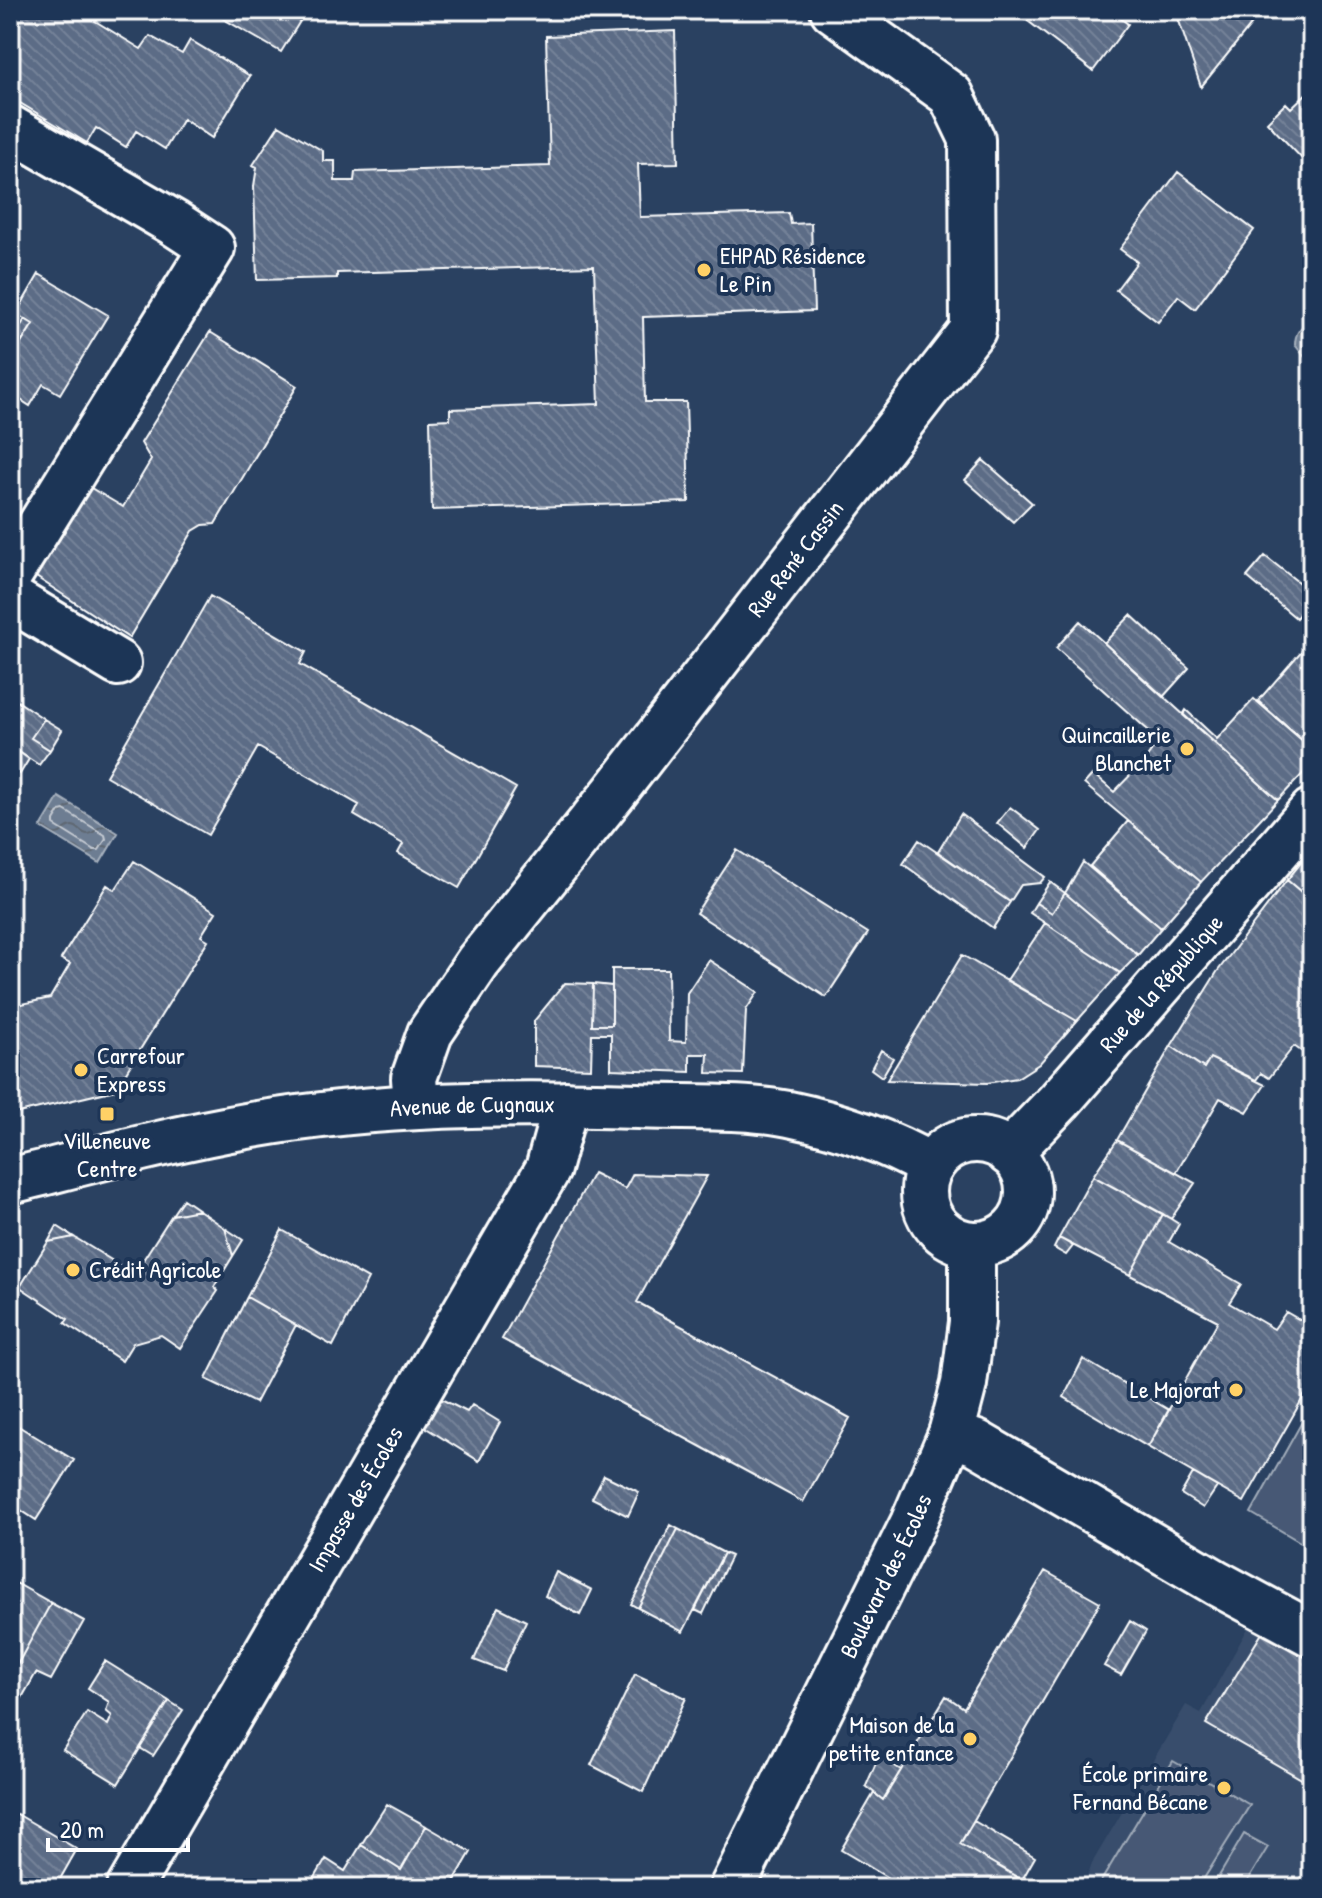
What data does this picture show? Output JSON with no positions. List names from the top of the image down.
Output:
{
  "streets": {
    "street": [
      "Rue René Cassin",
      "Rue de la République",
      "Avenue de Cugnaux",
      "Impasse des Écoles",
      "Boulevard des Écoles"
    ]
  },
  "crossings": [
    ["Rue René Cassin", "Avenue de Cugnaux"],
    ["Rue de la République", "Avenue de Cugnaux"],
    ["Rue de la République", "Boulevard des Écoles"],
    ["Avenue de Cugnaux", "Impasse des Écoles"],
    ["Avenue de Cugnaux", "Boulevard des Écoles"]
  ],
  "places": {
    "other": [
      "EHPAD Résidence Le Pin",
      "Quincaillerie Blanchet",
      "Carrefour Express",
      "Crédit Agricole",
      "Le Majorat",
      "Maison de la petite enfance",
      "École primaire Fernand Bécane"
    ],
    "transit": ["Villeneuve Centre"]
  },
  "scale_bar": "20 m"
}
